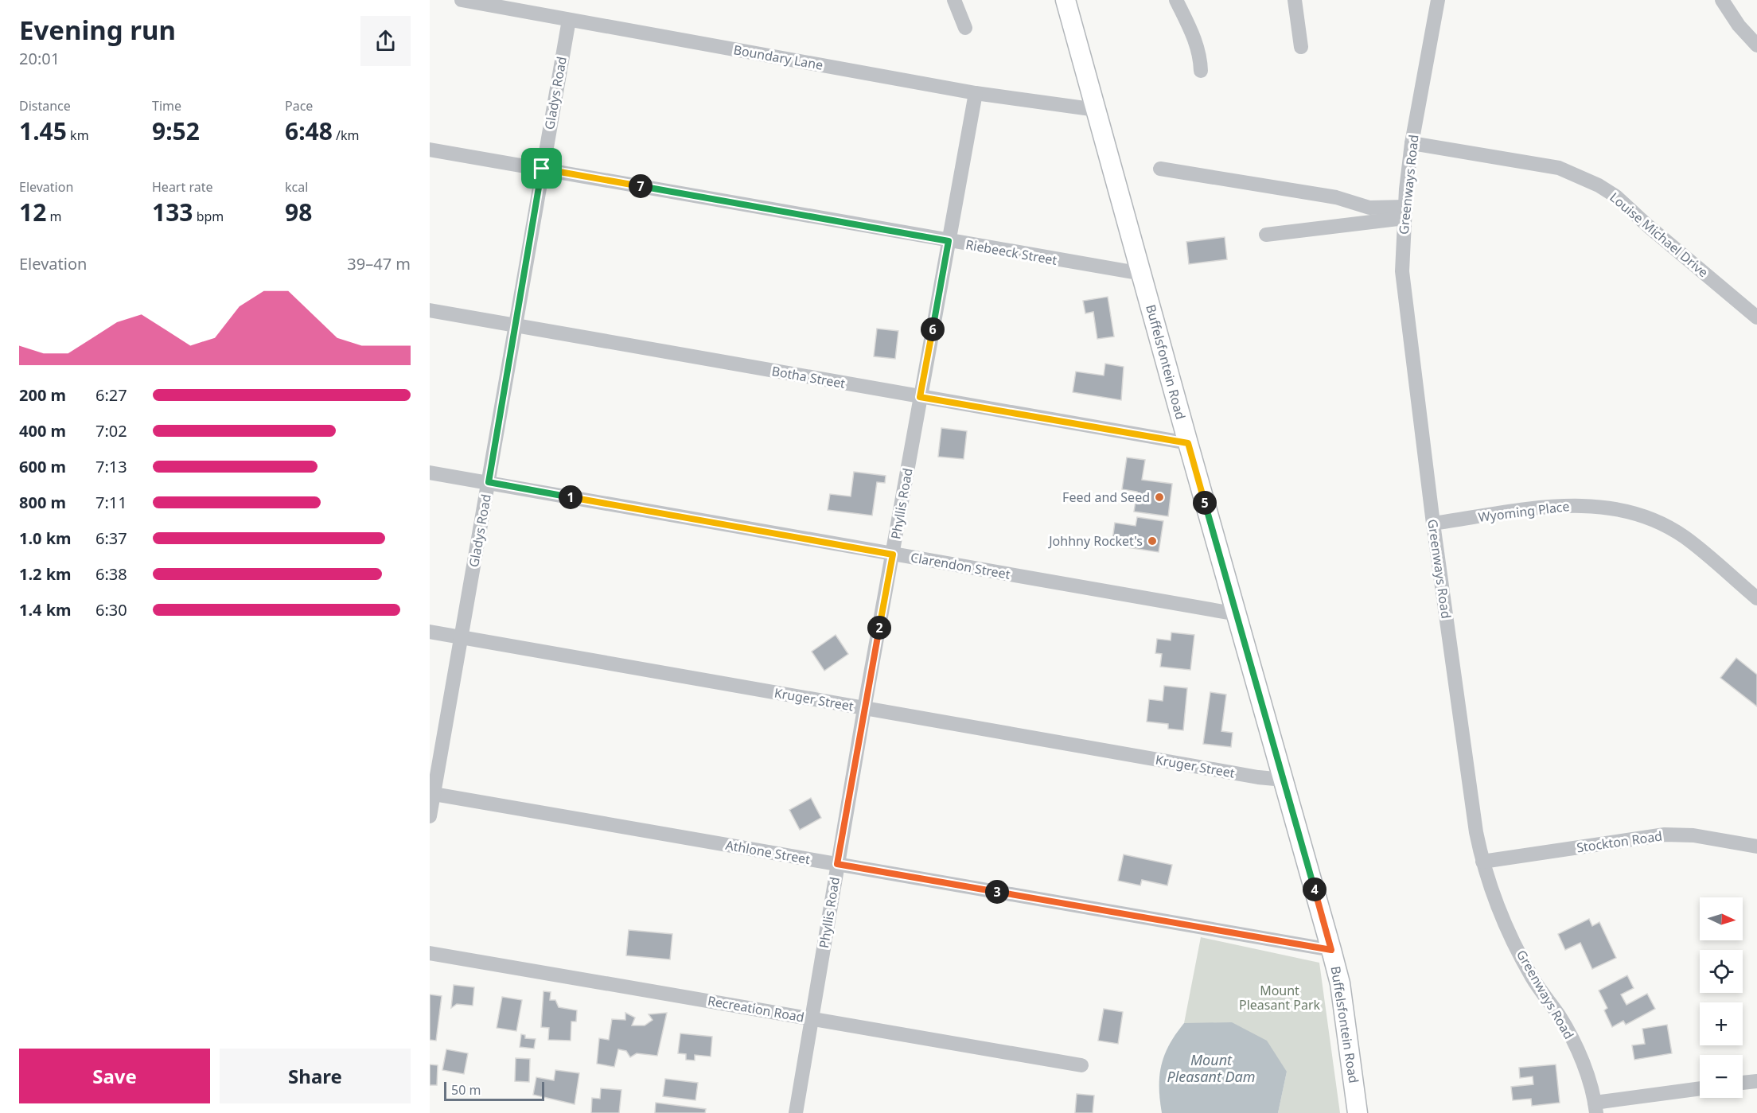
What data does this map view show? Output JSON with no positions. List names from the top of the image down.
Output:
{
  "streets": {
    "main road": ["Buffelsfontein Road"],
    "street": [
      "Boundary Lane",
      "Gladys Road",
      "Greenways Road",
      "Louise Michael Drive",
      "Riebeeck Street",
      "Botha Street",
      "Phyllis Road",
      "Wyoming Place",
      "Clarendon Street",
      "Kruger Street",
      "Stockton Road",
      "Athlone Street",
      "Recreation Road"
    ]
  },
  "crossings": [
    ["Boundary Lane", "Gladys Road"],
    ["Boundary Lane", "Buffelsfontein Road"],
    ["Boundary Lane", "Phyllis Road"],
    ["Gladys Road", "Riebeeck Street"],
    ["Gladys Road", "Botha Street"],
    ["Gladys Road", "Clarendon Street"],
    ["Gladys Road", "Kruger Street"],
    ["Gladys Road", "Athlone Street"],
    ["Greenways Road", "Louise Michael Drive"],
    ["Greenways Road", "Wyoming Place"],
    ["Greenways Road", "Stockton Road"],
    ["Riebeeck Street", "Buffelsfontein Road"],
    ["Riebeeck Street", "Phyllis Road"],
    ["Buffelsfontein Road", "Botha Street"],
    ["Buffelsfontein Road", "Clarendon Street"],
    ["Buffelsfontein Road", "Kruger Street"],
    ["Buffelsfontein Road", "Athlone Street"],
    ["Botha Street", "Phyllis Road"],
    ["Phyllis Road", "Clarendon Street"],
    ["Phyllis Road", "Kruger Street"],
    ["Phyllis Road", "Athlone Street"],
    ["Phyllis Road", "Recreation Road"]
  ],
  "water": ["Mount Pleasant Dam"],
  "parks": ["Mount Pleasant Park"],
  "places": ["Feed and Seed", "Johhny Rocket's"],
  "scale_bar": "50 m",
  "north": "right",
  "page": {
    "heading": ["Evening run", "20:01"],
    "stats": [
      ["Distance", "1.45 km"],
      ["Time", "9:52"],
      ["Pace", "6:48 /km"],
      ["Elevation", "12 m"],
      ["Heart rate", "133 bpm"],
      ["kcal", "98"]
    ],
    "pins": [
      "7",
      "6",
      "1",
      "5",
      "2",
      "4",
      "3"
    ],
    "chart": ["Elevation", "39–47 m"],
    "list": [
      {
        "name": "200 m",
        "note": "6:27"
      },
      {
        "name": "400 m",
        "note": "7:02"
      },
      {
        "name": "600 m",
        "note": "7:13"
      },
      {
        "name": "800 m",
        "note": "7:11"
      },
      {
        "name": "1.0 km",
        "note": "6:37"
      },
      {
        "name": "1.2 km",
        "note": "6:38"
      },
      {
        "name": "1.4 km",
        "note": "6:30"
      }
    ],
    "map_buttons": ["+", "−"],
    "buttons": ["Save", "Share"],
    "scale": "50 m"
  }
}
